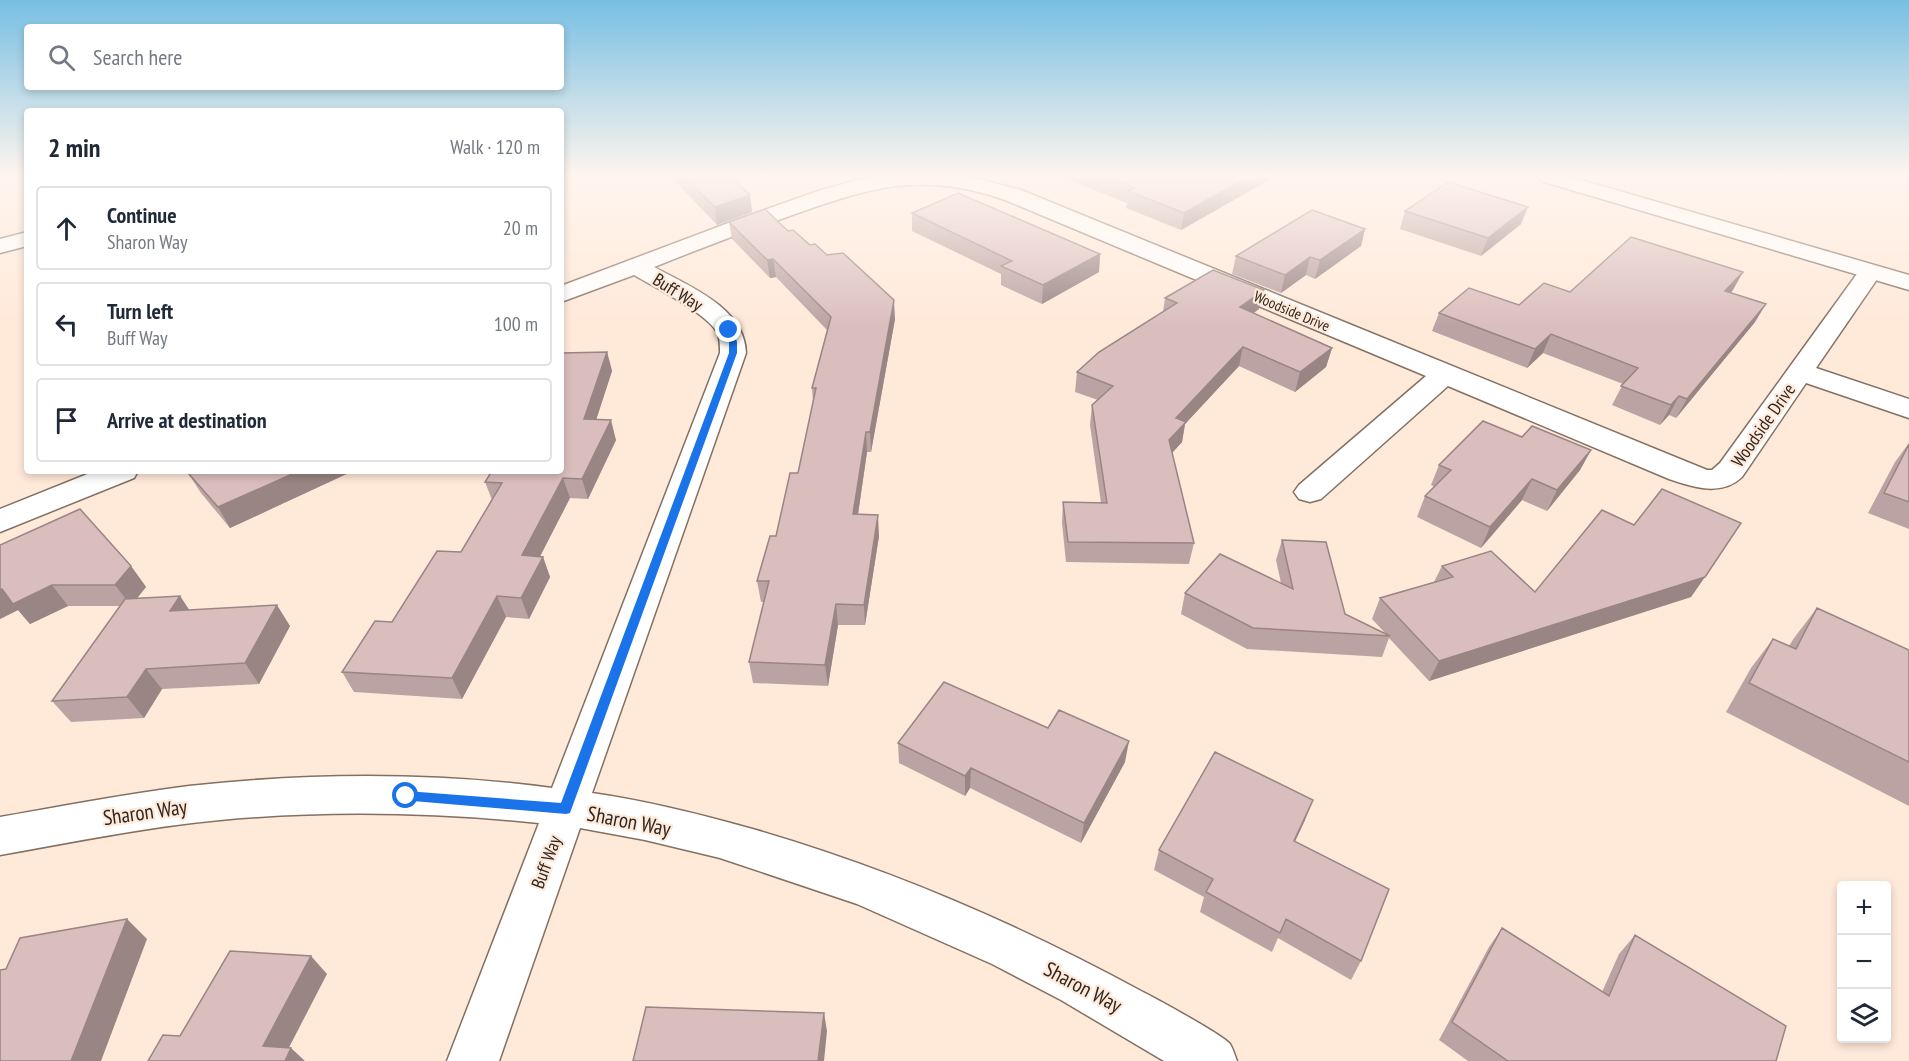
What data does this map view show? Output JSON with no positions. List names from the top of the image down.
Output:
{
  "streets": {
    "street": ["Buff Way", "Woodside Drive", "Sharon Way"]
  },
  "crossings": [
    ["Buff Way", "Woodside Drive"],
    ["Buff Way", "Sharon Way"]
  ],
  "page": {
    "search": "Search here",
    "heading": ["2 min", "Walk · 120 m"],
    "list": [
      ["Continue", "Sharon Way", "20 m"],
      ["Turn left", "Buff Way", "100 m"],
      "Arrive at destination"
    ],
    "map_buttons": ["+", "−"]
  }
}
